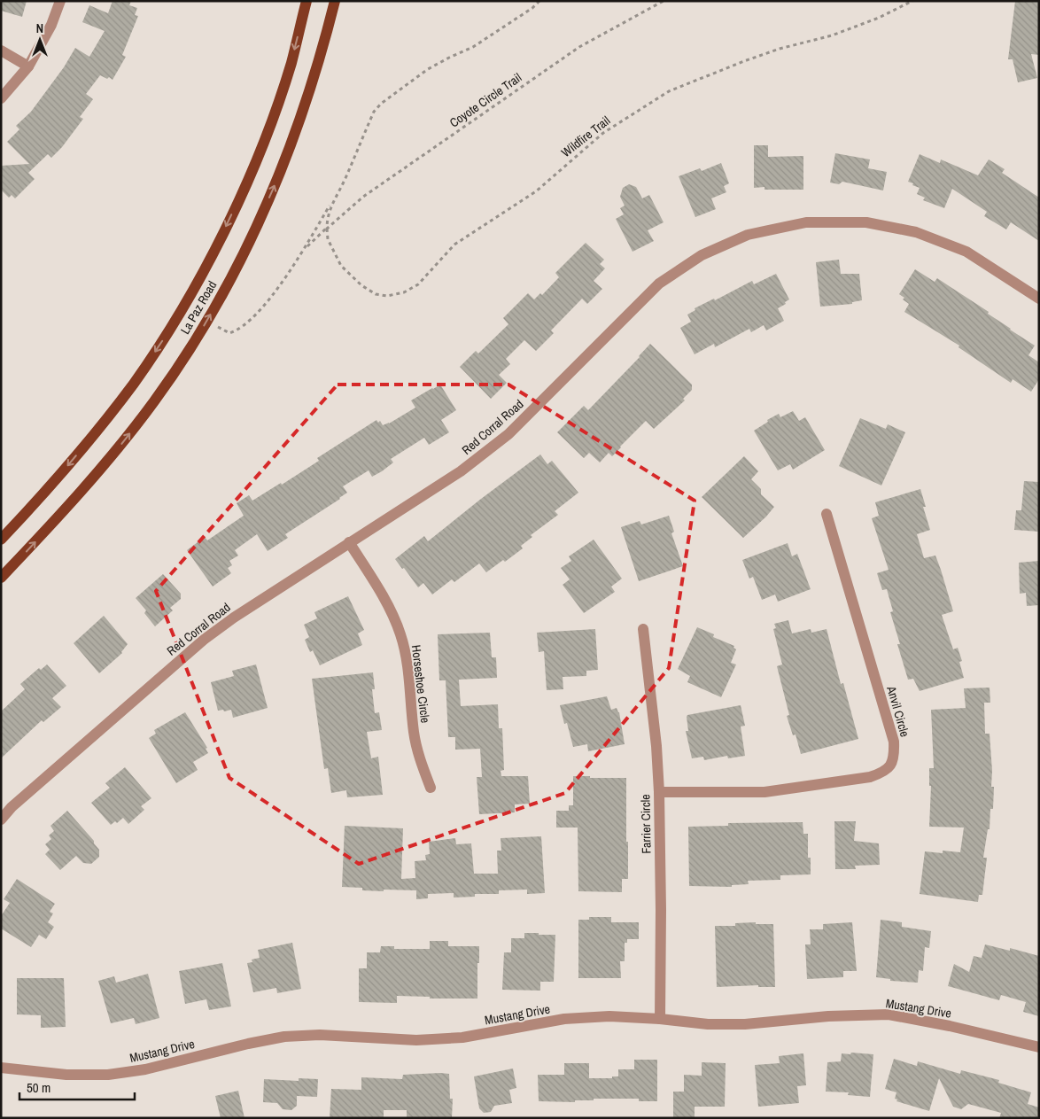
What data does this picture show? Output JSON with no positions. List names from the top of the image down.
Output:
{
  "streets": {
    "main road": ["La Paz Road"],
    "street": [
      "Red Corral Road",
      "Horseshoe Circle",
      "Anvil Circle",
      "Farrier Circle",
      "Mustang Drive"
    ],
    "path": ["Coyote Circle Trail", "Wildfire Trail"]
  },
  "crossings": [
    ["Coyote Circle Trail", "Wildfire Trail"],
    ["Coyote Circle Trail", "La Paz Road"],
    ["Red Corral Road", "Horseshoe Circle"],
    ["Anvil Circle", "Farrier Circle"],
    ["Farrier Circle", "Mustang Drive"]
  ],
  "scale_bar": "50 m",
  "north": "top"
}
